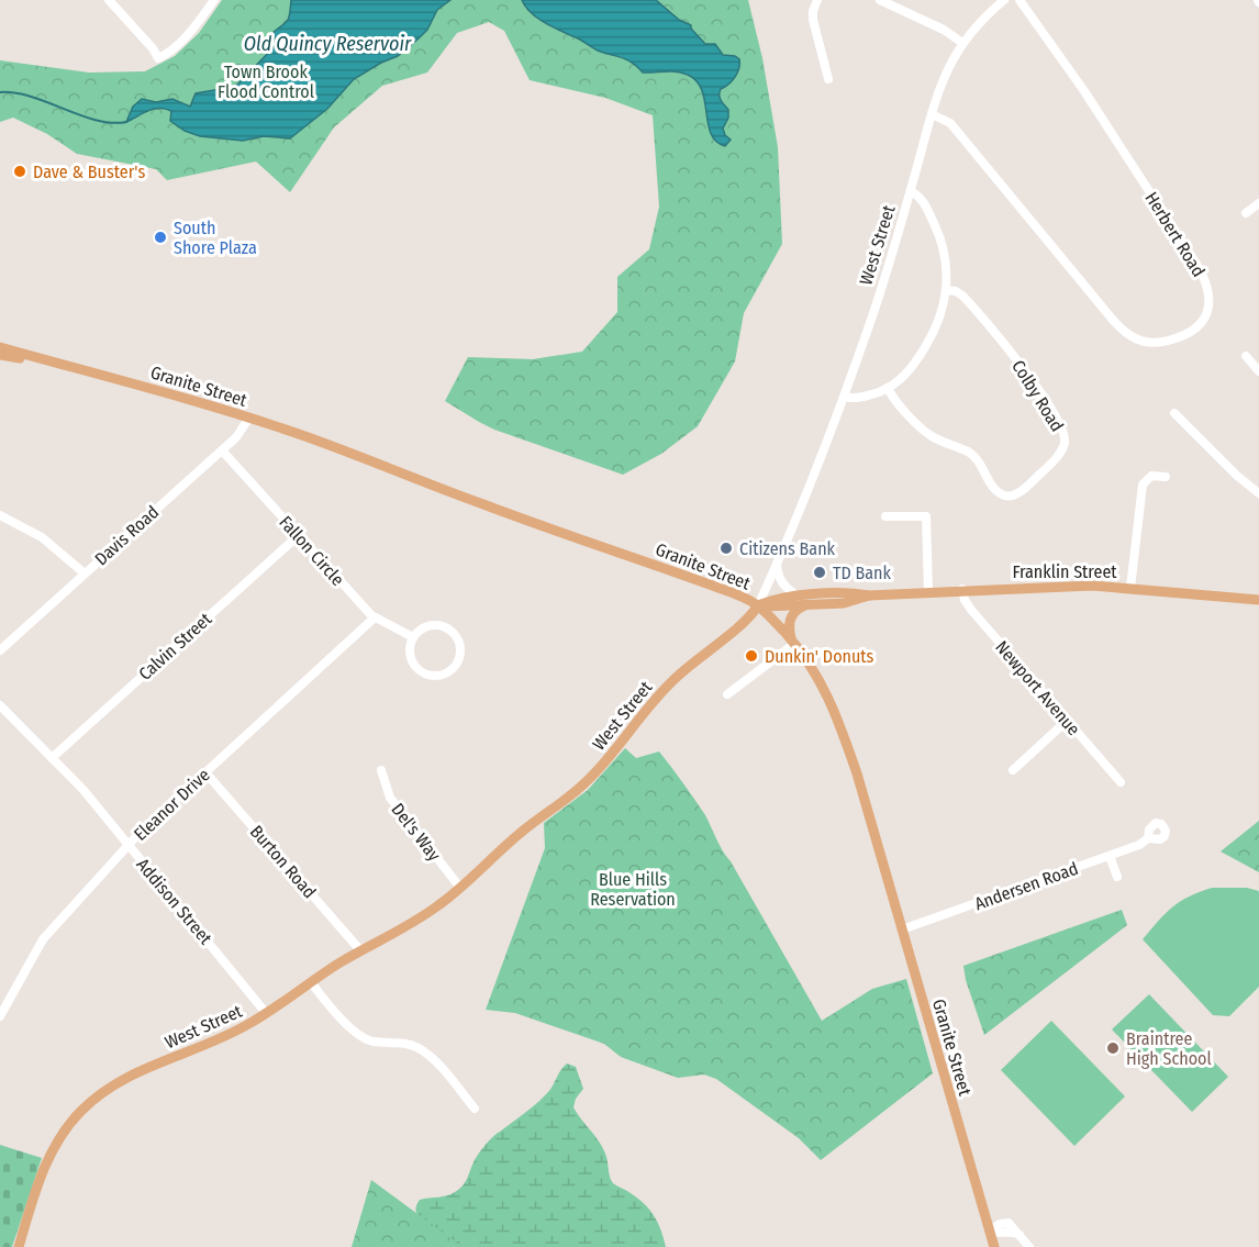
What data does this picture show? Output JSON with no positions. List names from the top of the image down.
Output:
{
  "streets": {
    "main road": ["West Street", "Granite Street", "Franklin Street"],
    "street": [
      "Herbert Road",
      "Colby Road",
      "Davis Road",
      "Fallon Circle",
      "Calvin Street",
      "Newport Avenue",
      "Eleanor Drive",
      "Del's Way",
      "Burton Road",
      "Andersen Road",
      "Addison Street"
    ]
  },
  "crossings": [
    ["Herbert Road", "West Street"],
    ["West Street", "Granite Street"],
    ["West Street", "Franklin Street"],
    ["West Street", "Del's Way"],
    ["West Street", "Burton Road"],
    ["West Street", "Addison Street"],
    ["Granite Street", "Davis Road"],
    ["Granite Street", "Franklin Street"],
    ["Granite Street", "Andersen Road"],
    ["Davis Road", "Fallon Circle"],
    ["Fallon Circle", "Calvin Street"],
    ["Fallon Circle", "Eleanor Drive"],
    ["Franklin Street", "Newport Avenue"],
    ["Calvin Street", "Addison Street"],
    ["Eleanor Drive", "Burton Road"],
    ["Eleanor Drive", "Addison Street"]
  ],
  "water": ["Old Quincy Reservoir"],
  "parks": ["Town Brook Flood Control", "Blue Hills Reservation"],
  "places": [
    "Dave & Buster's",
    "South Shore Plaza",
    "Citizens Bank",
    "TD Bank",
    "Dunkin' Donuts",
    "Braintree High School"
  ]
}
